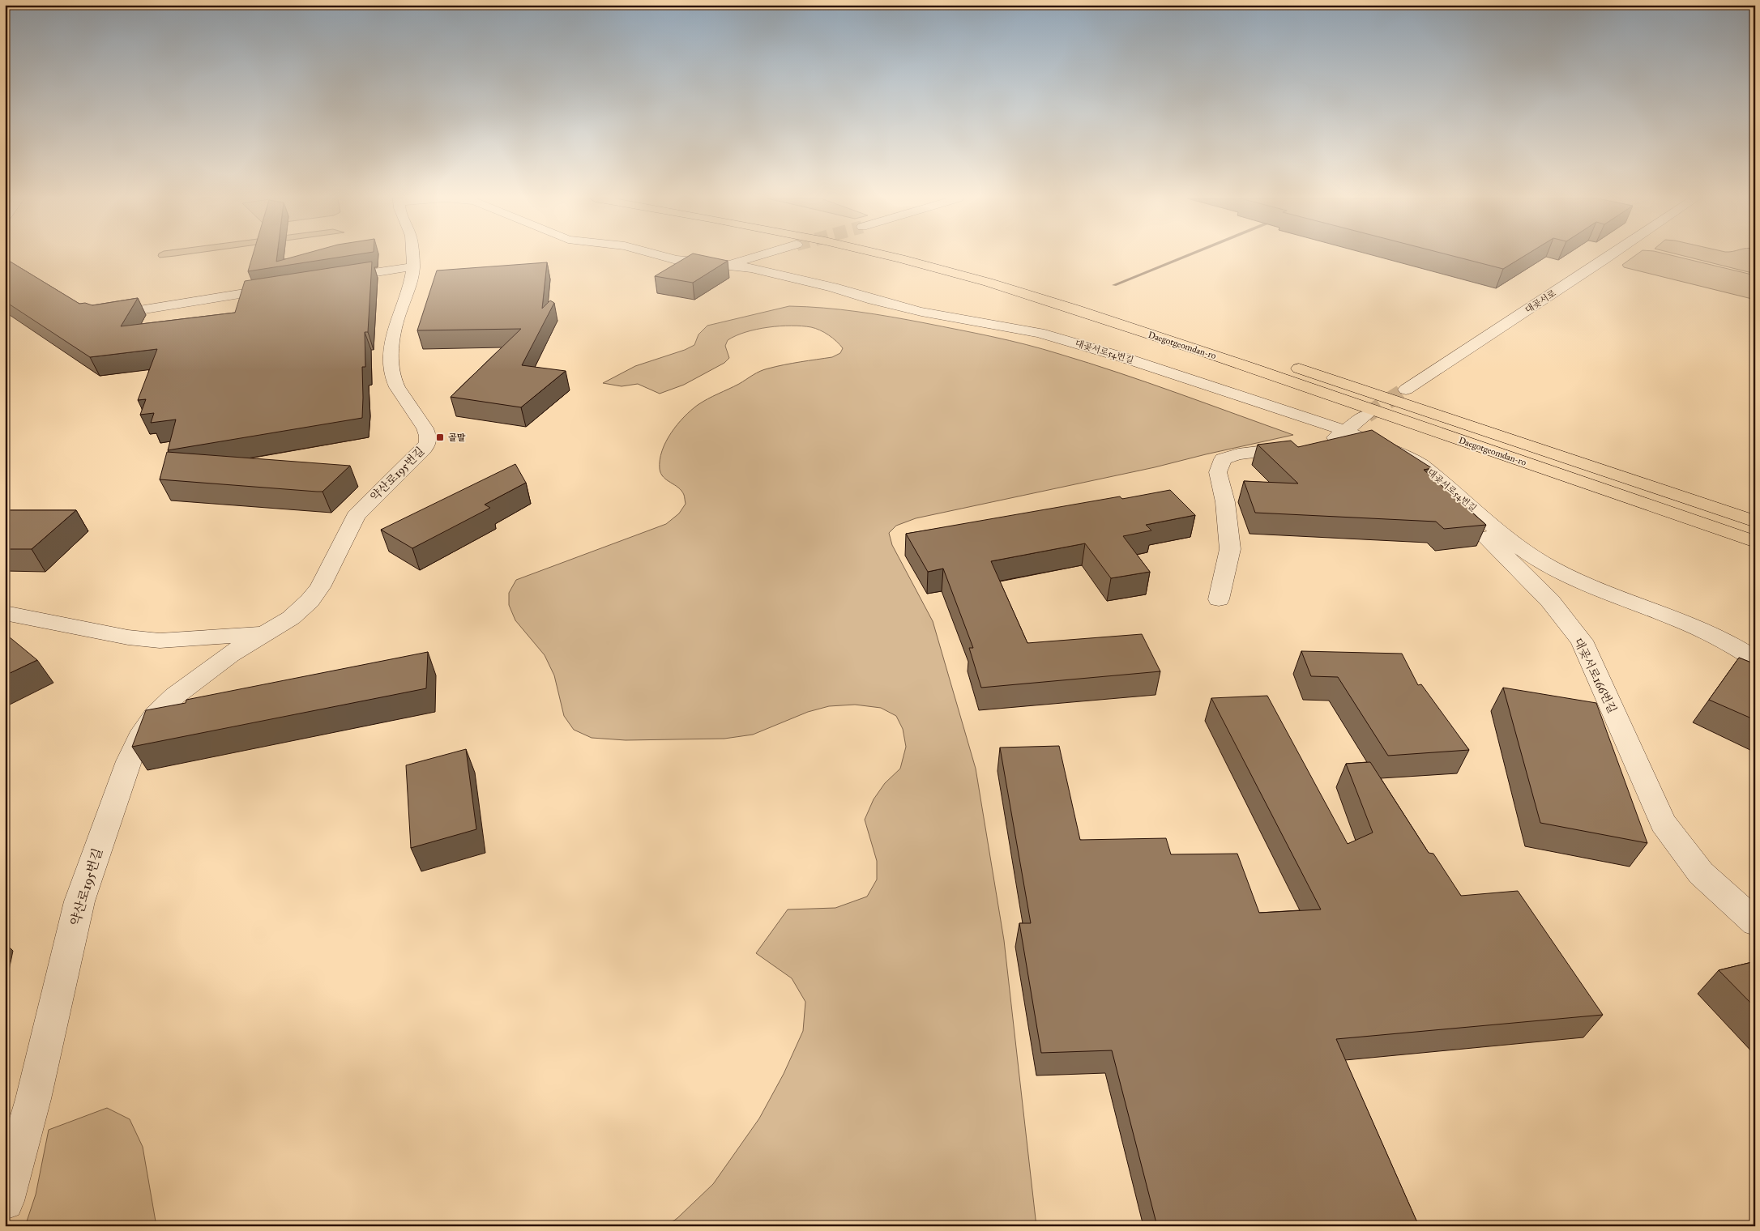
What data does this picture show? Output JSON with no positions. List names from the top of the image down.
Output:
{
  "streets": {
    "main road": ["Daegotgeomdan-ro"],
    "street": [
      "대곶서로",
      "대곶서로54번길",
      "약산로195번길",
      "대곶서로166번길"
    ]
  },
  "crossings": [
    ["대곶서로54번길", "대곶서로166번길"]
  ],
  "places": {
    "transit": ["골말"]
  }
}
